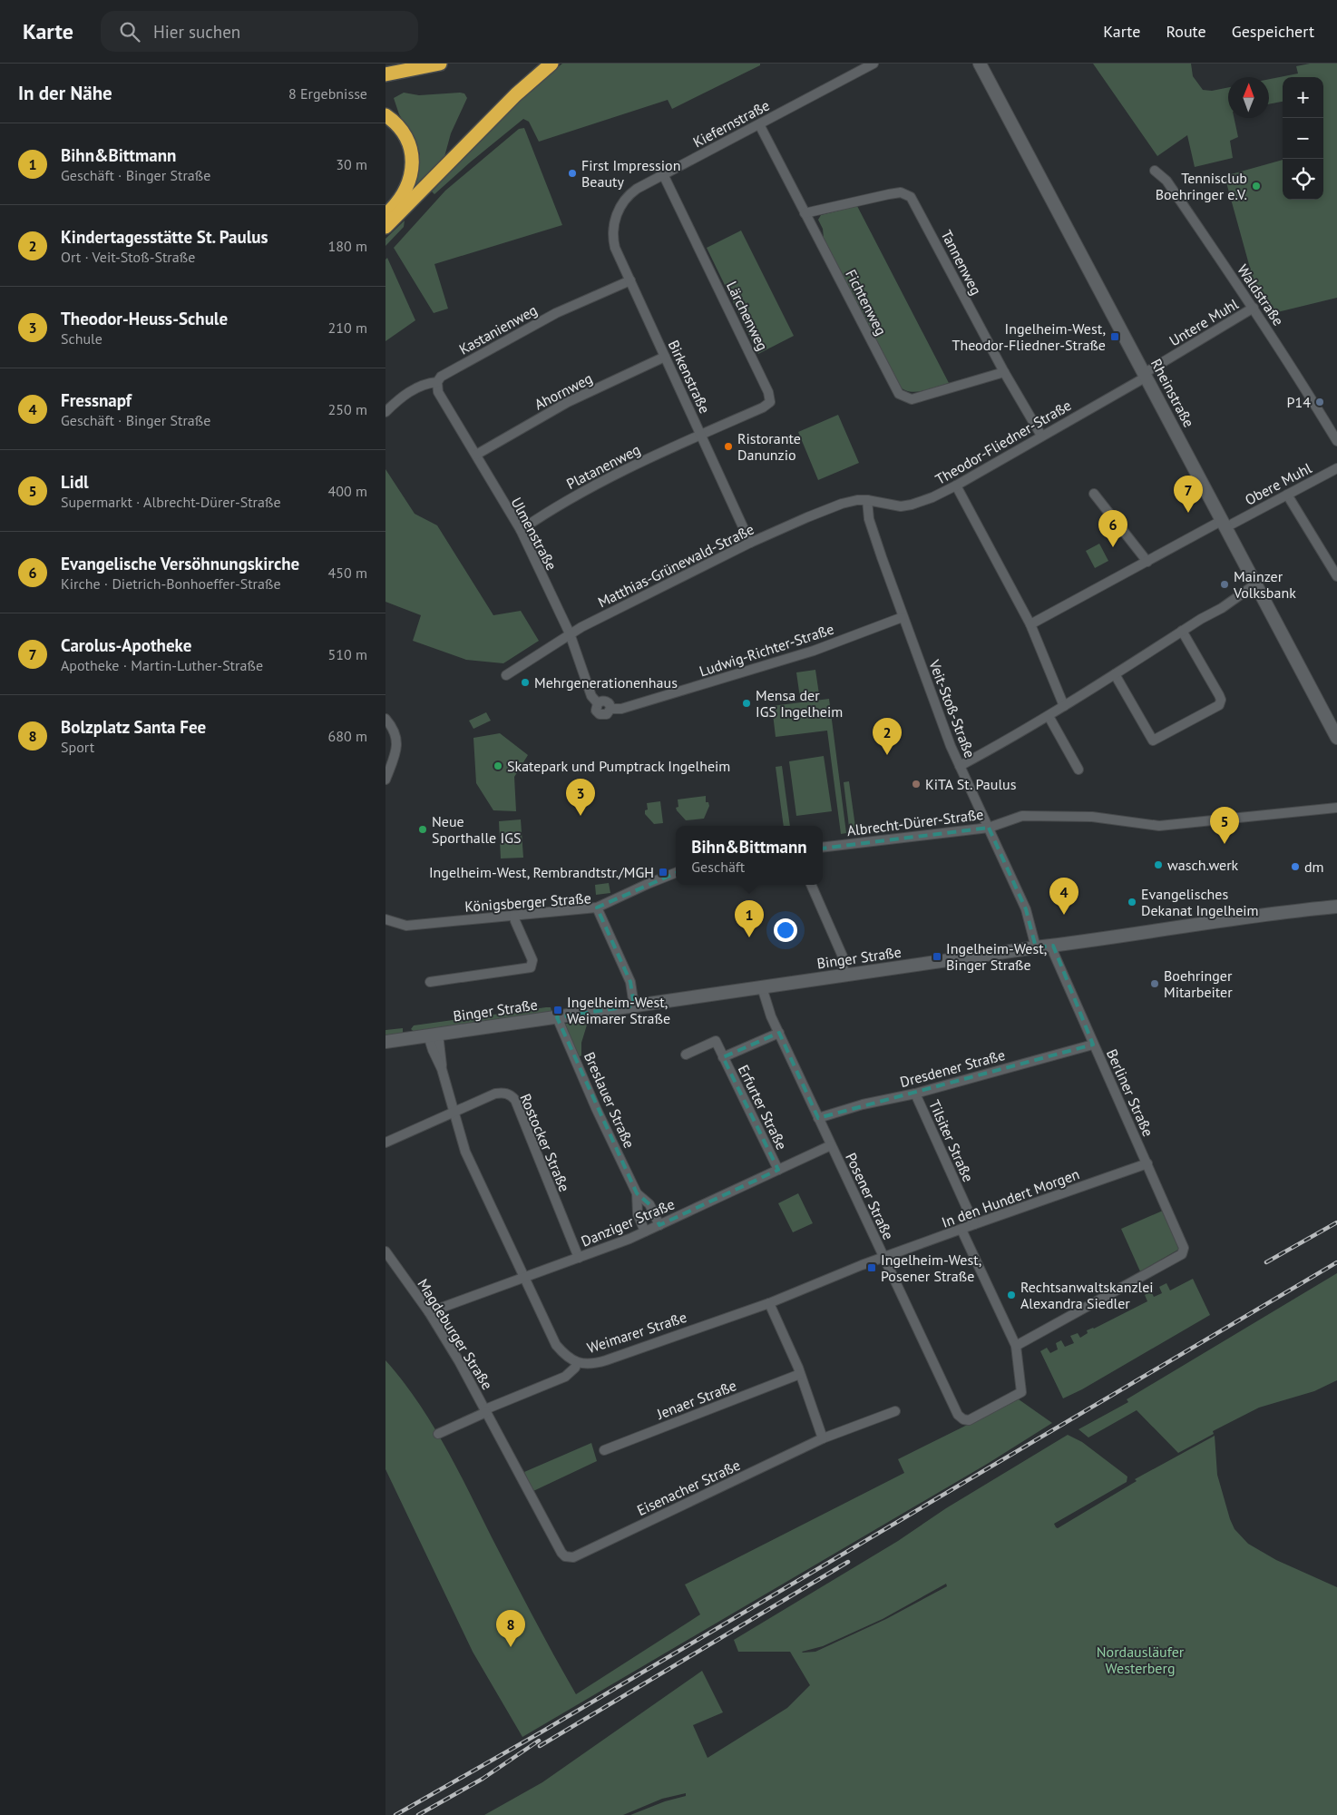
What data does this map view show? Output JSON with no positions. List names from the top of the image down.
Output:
{
  "streets": {
    "main road": ["Rheinstraße", "Binger Straße"],
    "street": [
      "Kiefernstraße",
      "Tannenweg",
      "Waldstraße",
      "Fichtenweg",
      "Lärchenweg",
      "Untere Muhl",
      "Kastanienweg",
      "Birkenstraße",
      "Ahornweg",
      "Theodor-Fliedner-Straße",
      "Platanenweg",
      "Obere Muhl",
      "Ulmenstraße",
      "Matthias-Grünewald-Straße",
      "Ludwig-Richter-Straße",
      "Veit-Stoß-Straße",
      "Albrecht-Dürer-Straße",
      "Königsberger Straße",
      "Dresdener Straße",
      "Berliner Straße",
      "Breslauer Straße",
      "Erfurter Straße",
      "Tilsiter Straße",
      "Rostocker Straße",
      "Posener Straße",
      "In den Hundert Morgen",
      "Danziger Straße",
      "Weimarer Straße",
      "Magdeburger Straße",
      "Jenaer Straße",
      "Eisenacher Straße"
    ]
  },
  "crossings": [
    ["Kiefernstraße", "Fichtenweg"],
    ["Kiefernstraße", "Lärchenweg"],
    ["Kiefernstraße", "Birkenstraße"],
    ["Tannenweg", "Fichtenweg"],
    ["Tannenweg", "Theodor-Fliedner-Straße"],
    ["Waldstraße", "Untere Muhl"],
    ["Lärchenweg", "Birkenstraße"],
    ["Lärchenweg", "Platanenweg"],
    ["Untere Muhl", "Rheinstraße"],
    ["Untere Muhl", "Theodor-Fliedner-Straße"],
    ["Kastanienweg", "Birkenstraße"],
    ["Kastanienweg", "Ulmenstraße"],
    ["Birkenstraße", "Ahornweg"],
    ["Birkenstraße", "Platanenweg"],
    ["Birkenstraße", "Matthias-Grünewald-Straße"],
    ["Ahornweg", "Ulmenstraße"],
    ["Rheinstraße", "Theodor-Fliedner-Straße"],
    ["Rheinstraße", "Obere Muhl"],
    ["Theodor-Fliedner-Straße", "Matthias-Grünewald-Straße"],
    ["Theodor-Fliedner-Straße", "Veit-Stoß-Straße"],
    ["Platanenweg", "Ulmenstraße"],
    ["Ulmenstraße", "Matthias-Grünewald-Straße"],
    ["Ulmenstraße", "Ludwig-Richter-Straße"],
    ["Matthias-Grünewald-Straße", "Veit-Stoß-Straße"],
    ["Ludwig-Richter-Straße", "Veit-Stoß-Straße"],
    ["Veit-Stoß-Straße", "Albrecht-Dürer-Straße"],
    ["Veit-Stoß-Straße", "Binger Straße"],
    ["Königsberger Straße", "Binger Straße"],
    ["Binger Straße", "Berliner Straße"],
    ["Binger Straße", "Breslauer Straße"],
    ["Binger Straße", "Posener Straße"],
    ["Binger Straße", "Weimarer Straße"],
    ["Dresdener Straße", "Berliner Straße"],
    ["Dresdener Straße", "Tilsiter Straße"],
    ["Dresdener Straße", "Posener Straße"],
    ["Berliner Straße", "Posener Straße"],
    ["Berliner Straße", "In den Hundert Morgen"],
    ["Breslauer Straße", "Danziger Straße"],
    ["Erfurter Straße", "Posener Straße"],
    ["Erfurter Straße", "Danziger Straße"],
    ["Tilsiter Straße", "In den Hundert Morgen"],
    ["Rostocker Straße", "Danziger Straße"],
    ["Rostocker Straße", "Weimarer Straße"],
    ["Posener Straße", "In den Hundert Morgen"],
    ["Posener Straße", "Danziger Straße"],
    ["Posener Straße", "Weimarer Straße"],
    ["In den Hundert Morgen", "Weimarer Straße"],
    ["Danziger Straße", "Weimarer Straße"],
    ["Danziger Straße", "Magdeburger Straße"],
    ["Weimarer Straße", "Magdeburger Straße"],
    ["Magdeburger Straße", "Eisenacher Straße"]
  ],
  "parks": ["Nordausläufer Westerberg"],
  "places": {
    "other": [
      "First Impression Beauty",
      "Tennisclub Boehringer e.V.",
      "P14",
      "Ristorante Danunzio",
      "Mainzer Volksbank",
      "Mehrgenerationenhaus",
      "Mensa der IGS Ingelheim",
      "Skatepark und Pumptrack Ingelheim",
      "KiTA St. Paulus",
      "Neue Sporthalle IGS",
      "wasch.werk",
      "dm",
      "Evangelisches Dekanat Ingelheim",
      "Boehringer Mitarbeiter",
      "Rechtsanwaltskanzlei Alexandra Siedler"
    ],
    "transit": [
      "Ingelheim-West, Theodor-Fliedner-Straße",
      "Ingelheim-West, Rembrandtstr./MGH",
      "Ingelheim-West, Binger Straße",
      "Ingelheim-West, Weimarer Straße",
      "Ingelheim-West, Posener Straße"
    ]
  },
  "north": "top",
  "page": {
    "header": "Karte",
    "search": "Hier suchen",
    "nav": ["Karte", "Route", "Gespeichert"],
    "heading": ["In der Nähe", "8 Ergebnisse"],
    "map_buttons": ["+", "−"],
    "list": [
      {
        "mark": "1",
        "name": "Bihn&Bittmann",
        "note": "Geschäft · Binger Straße",
        "value": "30 m"
      },
      {
        "mark": "2",
        "name": "Kindertagesstätte St. Paulus",
        "note": "Ort · Veit-Stoß-Straße",
        "value": "180 m"
      },
      {
        "mark": "3",
        "name": "Theodor-Heuss-Schule",
        "note": "Schule",
        "value": "210 m"
      },
      {
        "mark": "4",
        "name": "Fressnapf",
        "note": "Geschäft · Binger Straße",
        "value": "250 m"
      },
      {
        "mark": "5",
        "name": "Lidl",
        "note": "Supermarkt · Albrecht-Dürer-Straße",
        "value": "400 m"
      },
      {
        "mark": "6",
        "name": "Evangelische Versöhnungskirche",
        "note": "Kirche · Dietrich-Bonhoeffer-Straße",
        "value": "450 m"
      },
      {
        "mark": "7",
        "name": "Carolus-Apotheke",
        "note": "Apotheke · Martin-Luther-Straße",
        "value": "510 m"
      },
      {
        "mark": "8",
        "name": "Bolzplatz Santa Fee",
        "note": "Sport",
        "value": "680 m"
      }
    ],
    "pins": [
      "7",
      "6",
      "2",
      "3",
      "5",
      "4",
      "1",
      "8"
    ],
    "popup": ["Bihn&Bittmann", "Geschäft"]
  }
}
